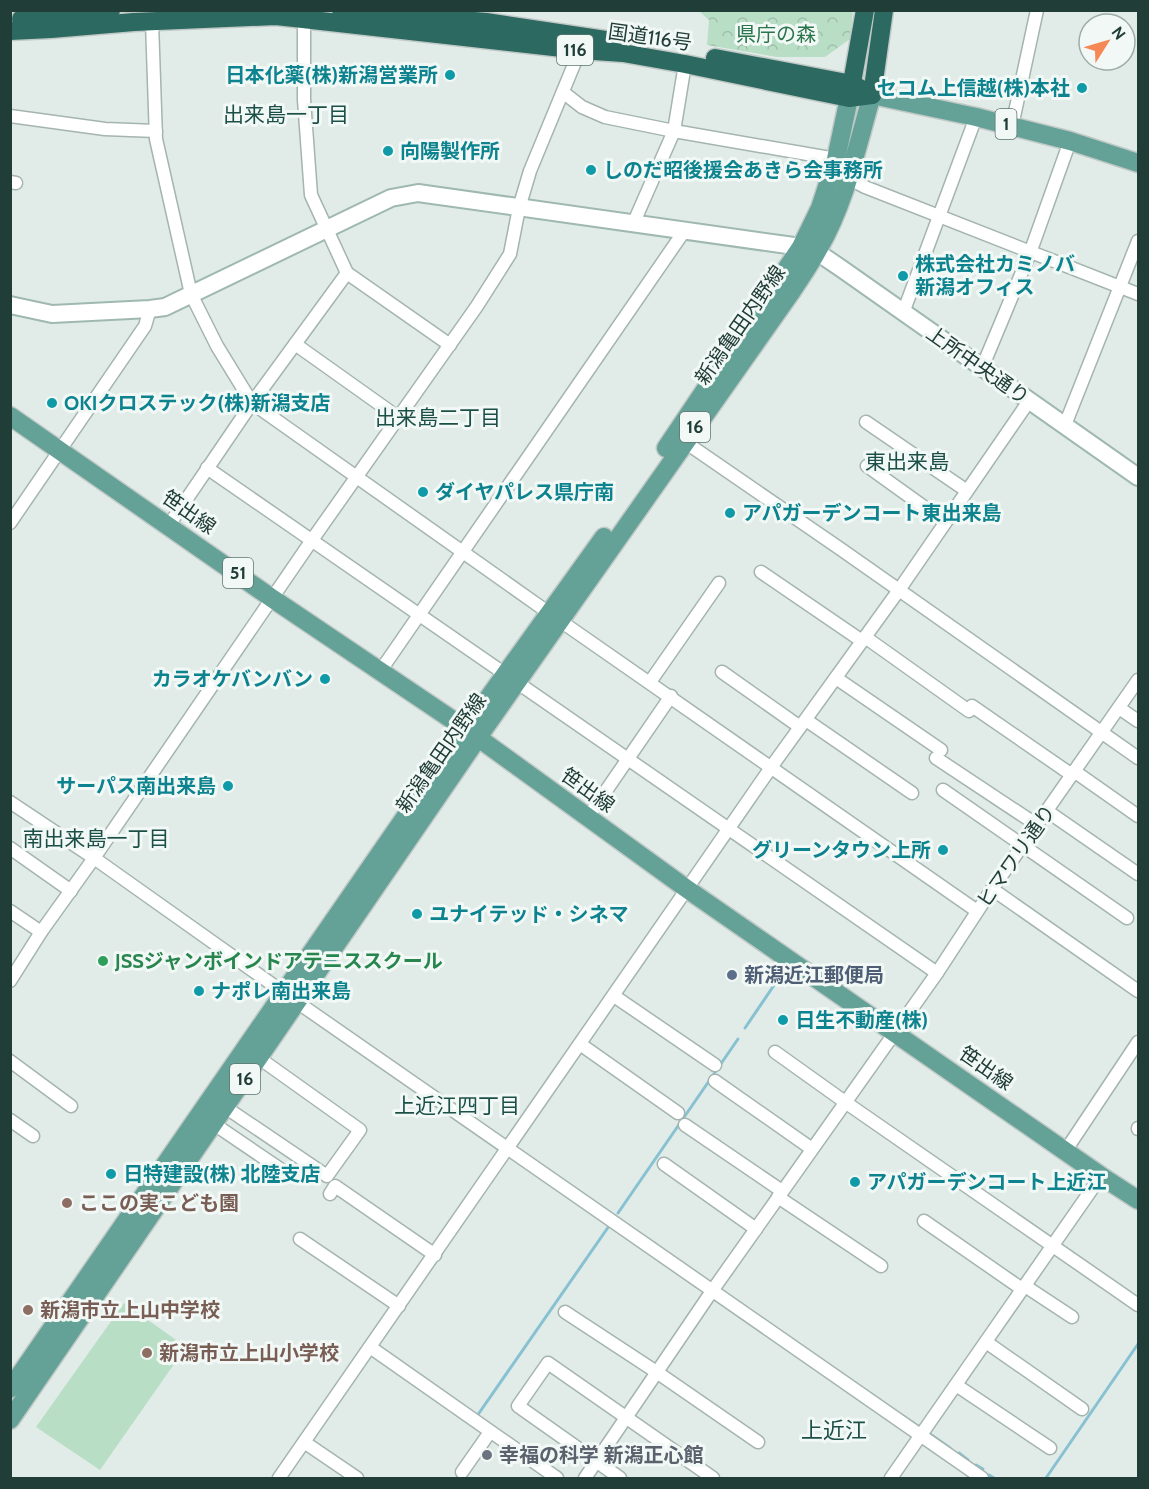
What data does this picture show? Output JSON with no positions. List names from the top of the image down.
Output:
{
  "streets": {
    "highway": ["国道116号", "116"],
    "main road": [
      "1",
      "新潟亀田内野線",
      "16",
      "笹出線",
      "51"
    ],
    "street": ["上所中央通り", "ヒマワリ通り"]
  },
  "crossings": [
    ["国道116号", "1"],
    ["国道116号", "新潟亀田内野線"],
    ["1", "新潟亀田内野線"],
    ["新潟亀田内野線", "上所中央通り"],
    ["新潟亀田内野線", "笹出線"],
    ["笹出線", "ヒマワリ通り"]
  ],
  "districts": [
    "出来島一丁目",
    "出来島二丁目",
    "東出来島",
    "南出来島一丁目",
    "上近江四丁目",
    "上近江"
  ],
  "parks": ["県庁の森"],
  "places": [
    "日本化薬(株)新潟営業所",
    "セコム上信越(株)本社",
    "向陽製作所",
    "しのだ昭後援会あきら会事務所",
    "株式会社カミノバ 新潟オフィス",
    "OKIクロステック(株)新潟支店",
    "ダイヤパレス県庁南",
    "アパガーデンコート東出来島",
    "カラオケバンバン",
    "サーパス南出来島",
    "グリーンタウン上所",
    "ユナイテッド・シネマ",
    "JSSジャンボインドアテニススクール",
    "新潟近江郵便局",
    "ナポレ南出来島",
    "日生不動産(株)",
    "日特建設(株) 北陸支店",
    "アパガーデンコート上近江",
    "ここの実こども園",
    "新潟市立上山中学校",
    "新潟市立上山小学校",
    "幸福の科学 新潟正心館"
  ],
  "north": "top right"
}
